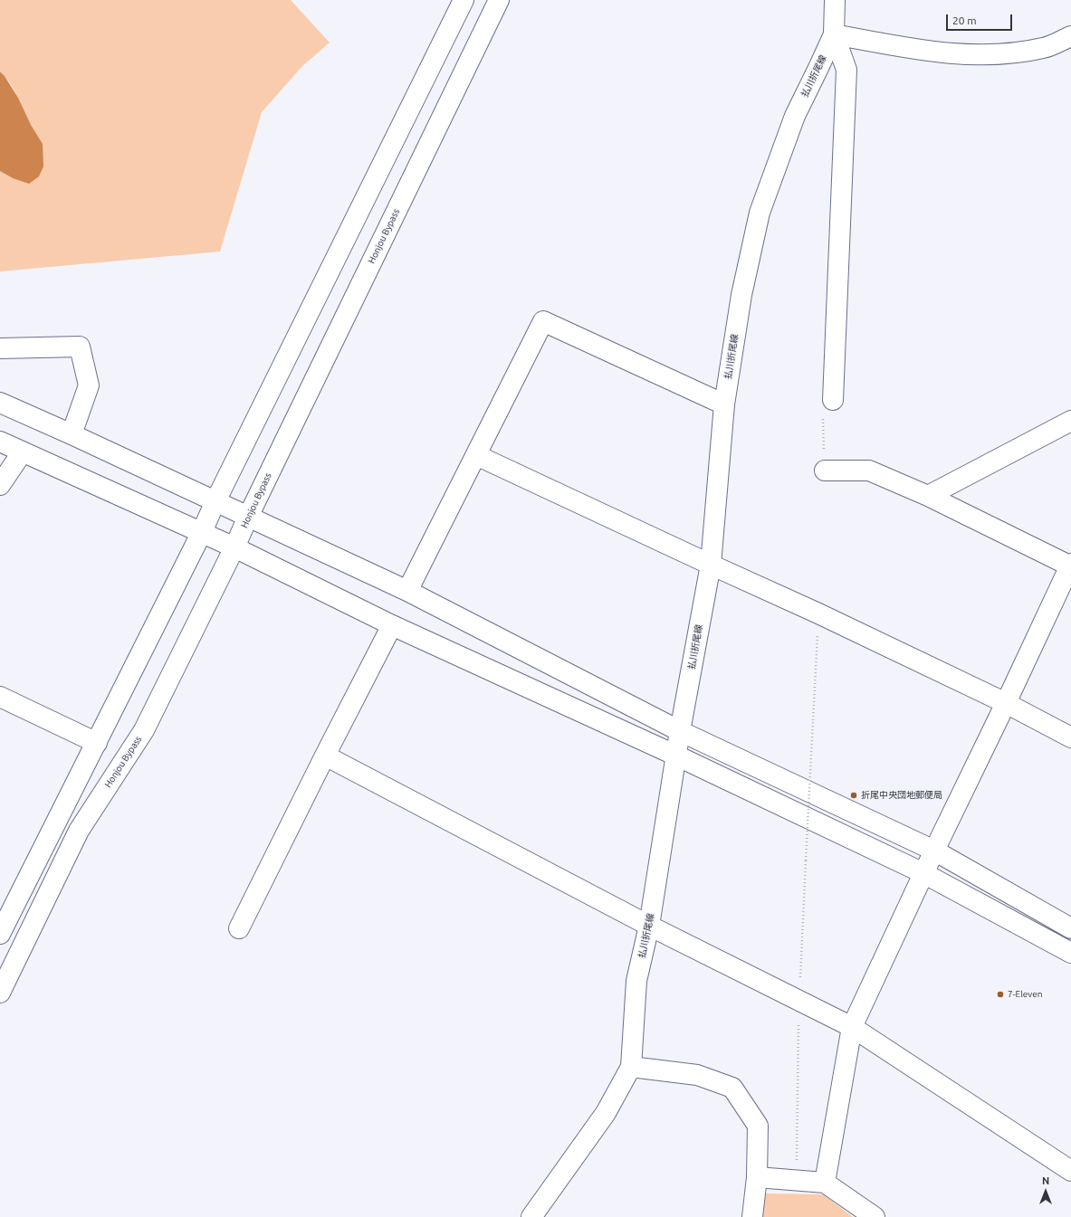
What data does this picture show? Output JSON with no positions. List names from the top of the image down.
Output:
{
  "streets": {
    "main road": ["払川折尾線", "Honjou Bypass"]
  },
  "places": ["折尾中央団地郵便局", "7-Eleven"],
  "scale_bar": "20 m",
  "north": "top"
}
